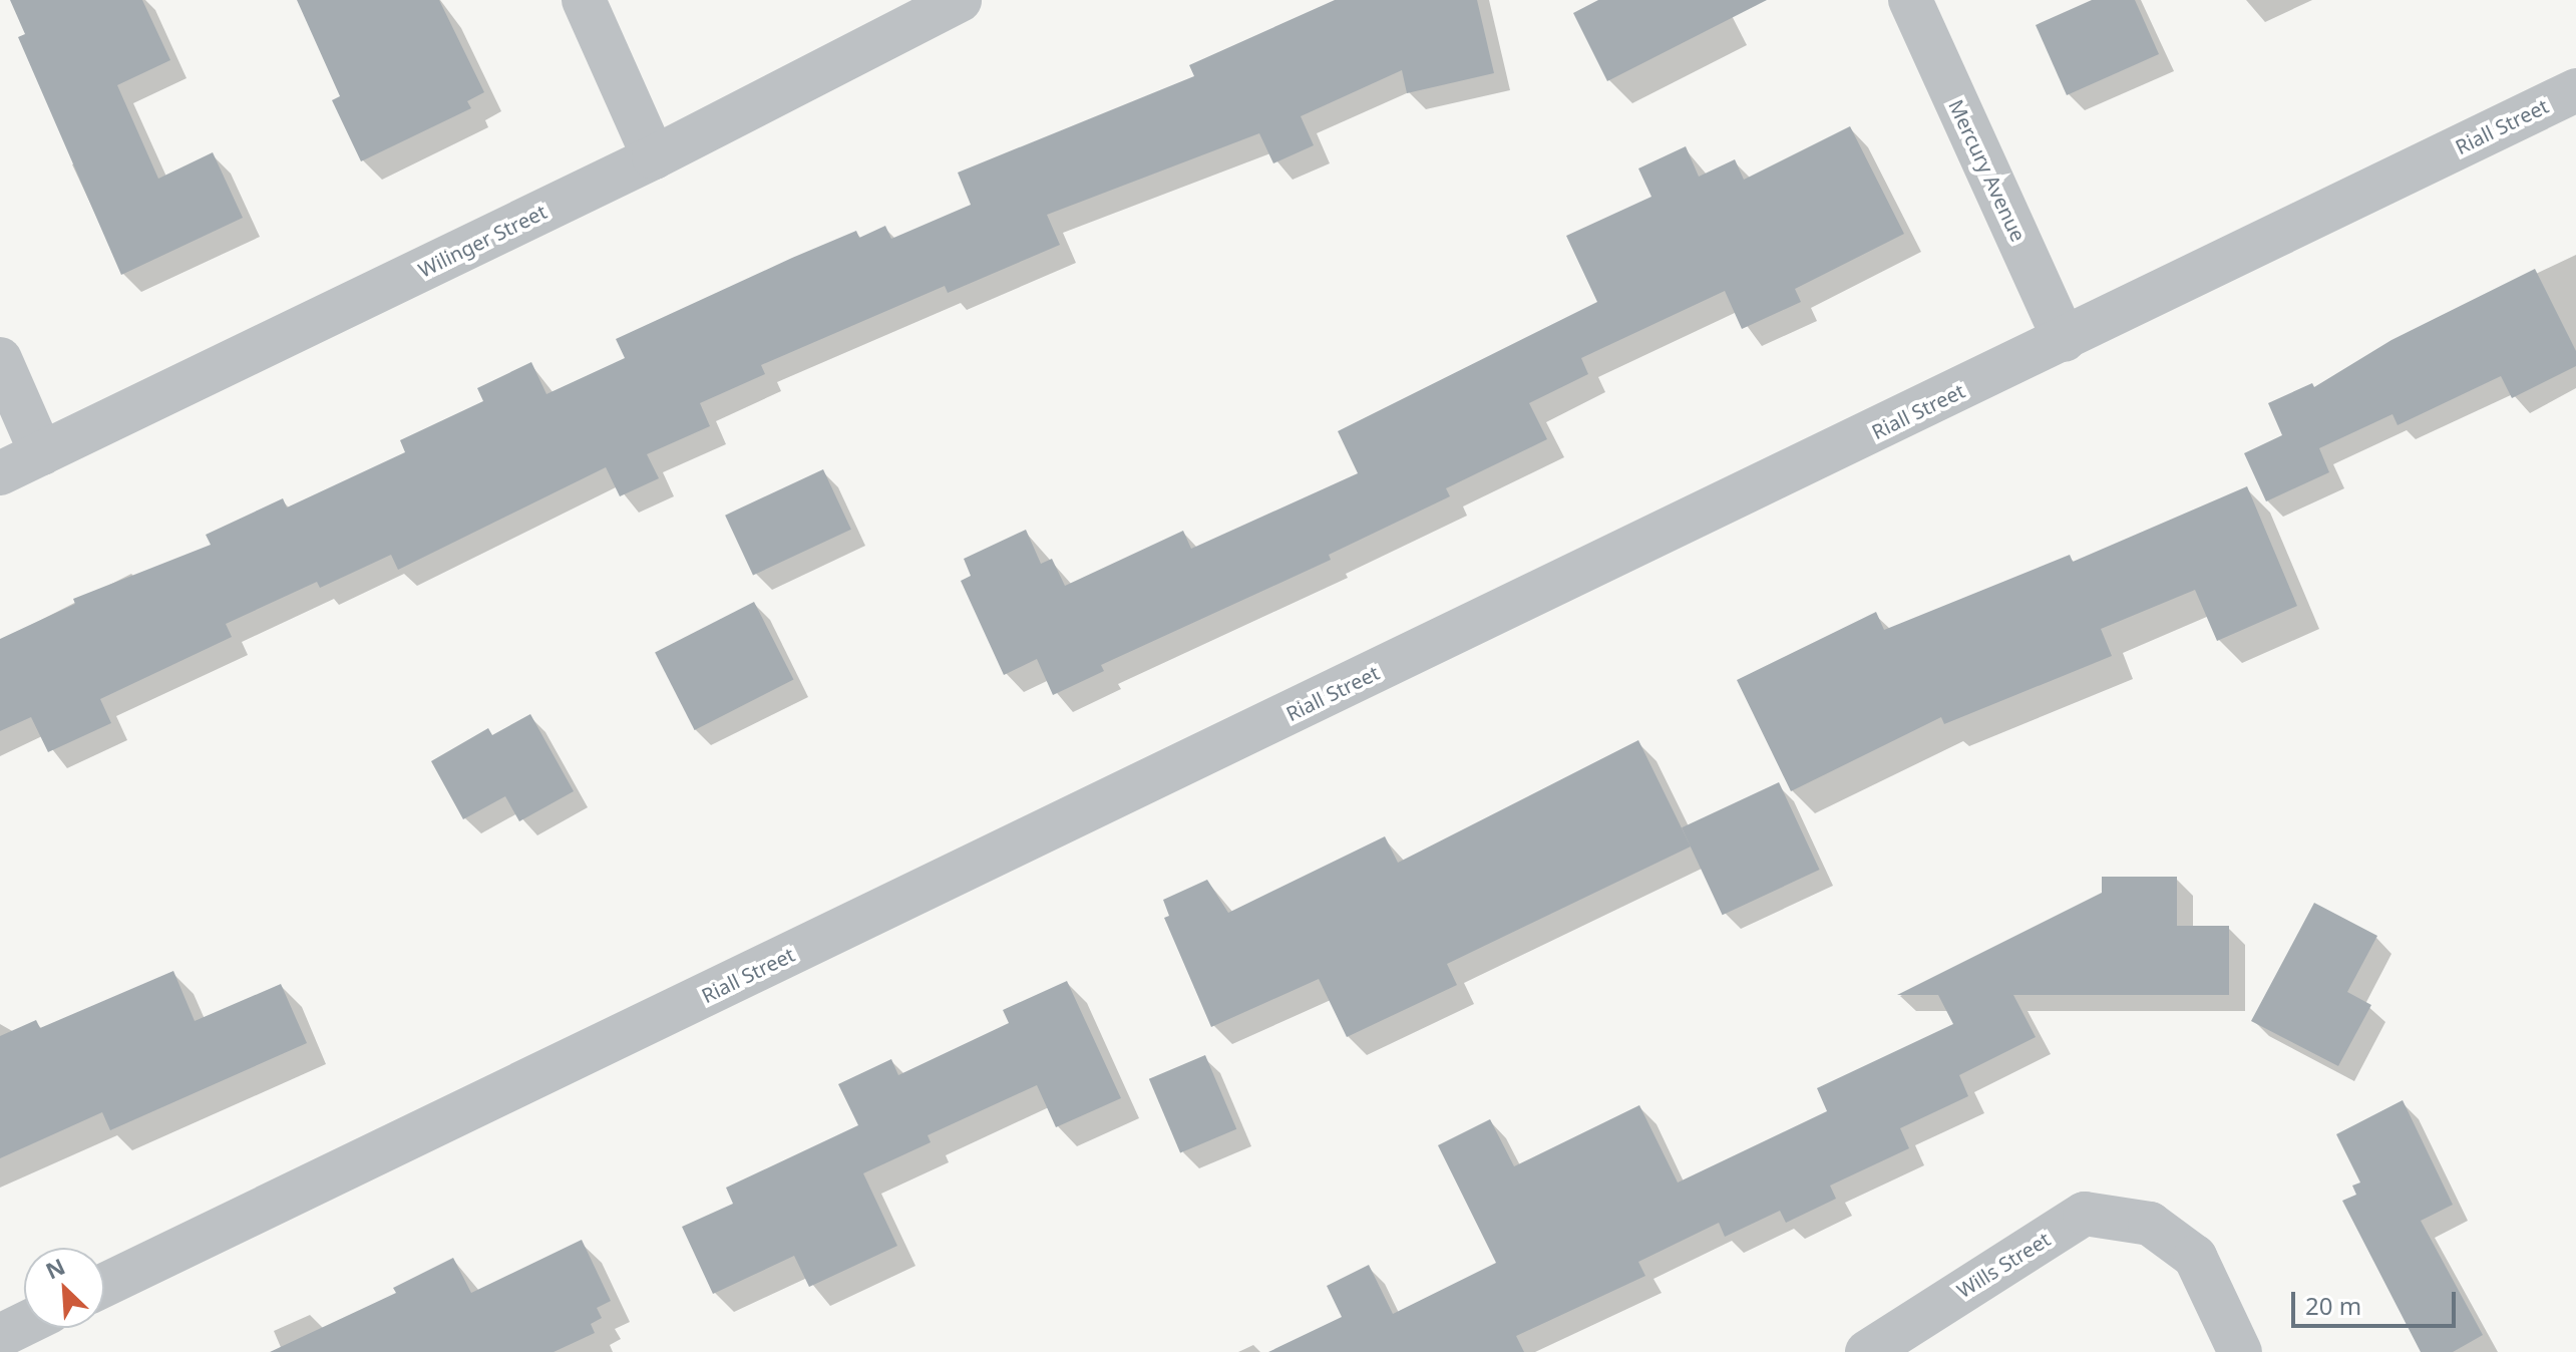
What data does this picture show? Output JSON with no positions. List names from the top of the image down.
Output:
{
  "streets": {
    "street": [
      "Riall Street",
      "Mercury Avenue",
      "Wilinger Street",
      "Wills Street"
    ]
  },
  "crossings": [
    ["Riall Street", "Mercury Avenue"]
  ],
  "scale_bar": "20 m",
  "north": "top left"
}
